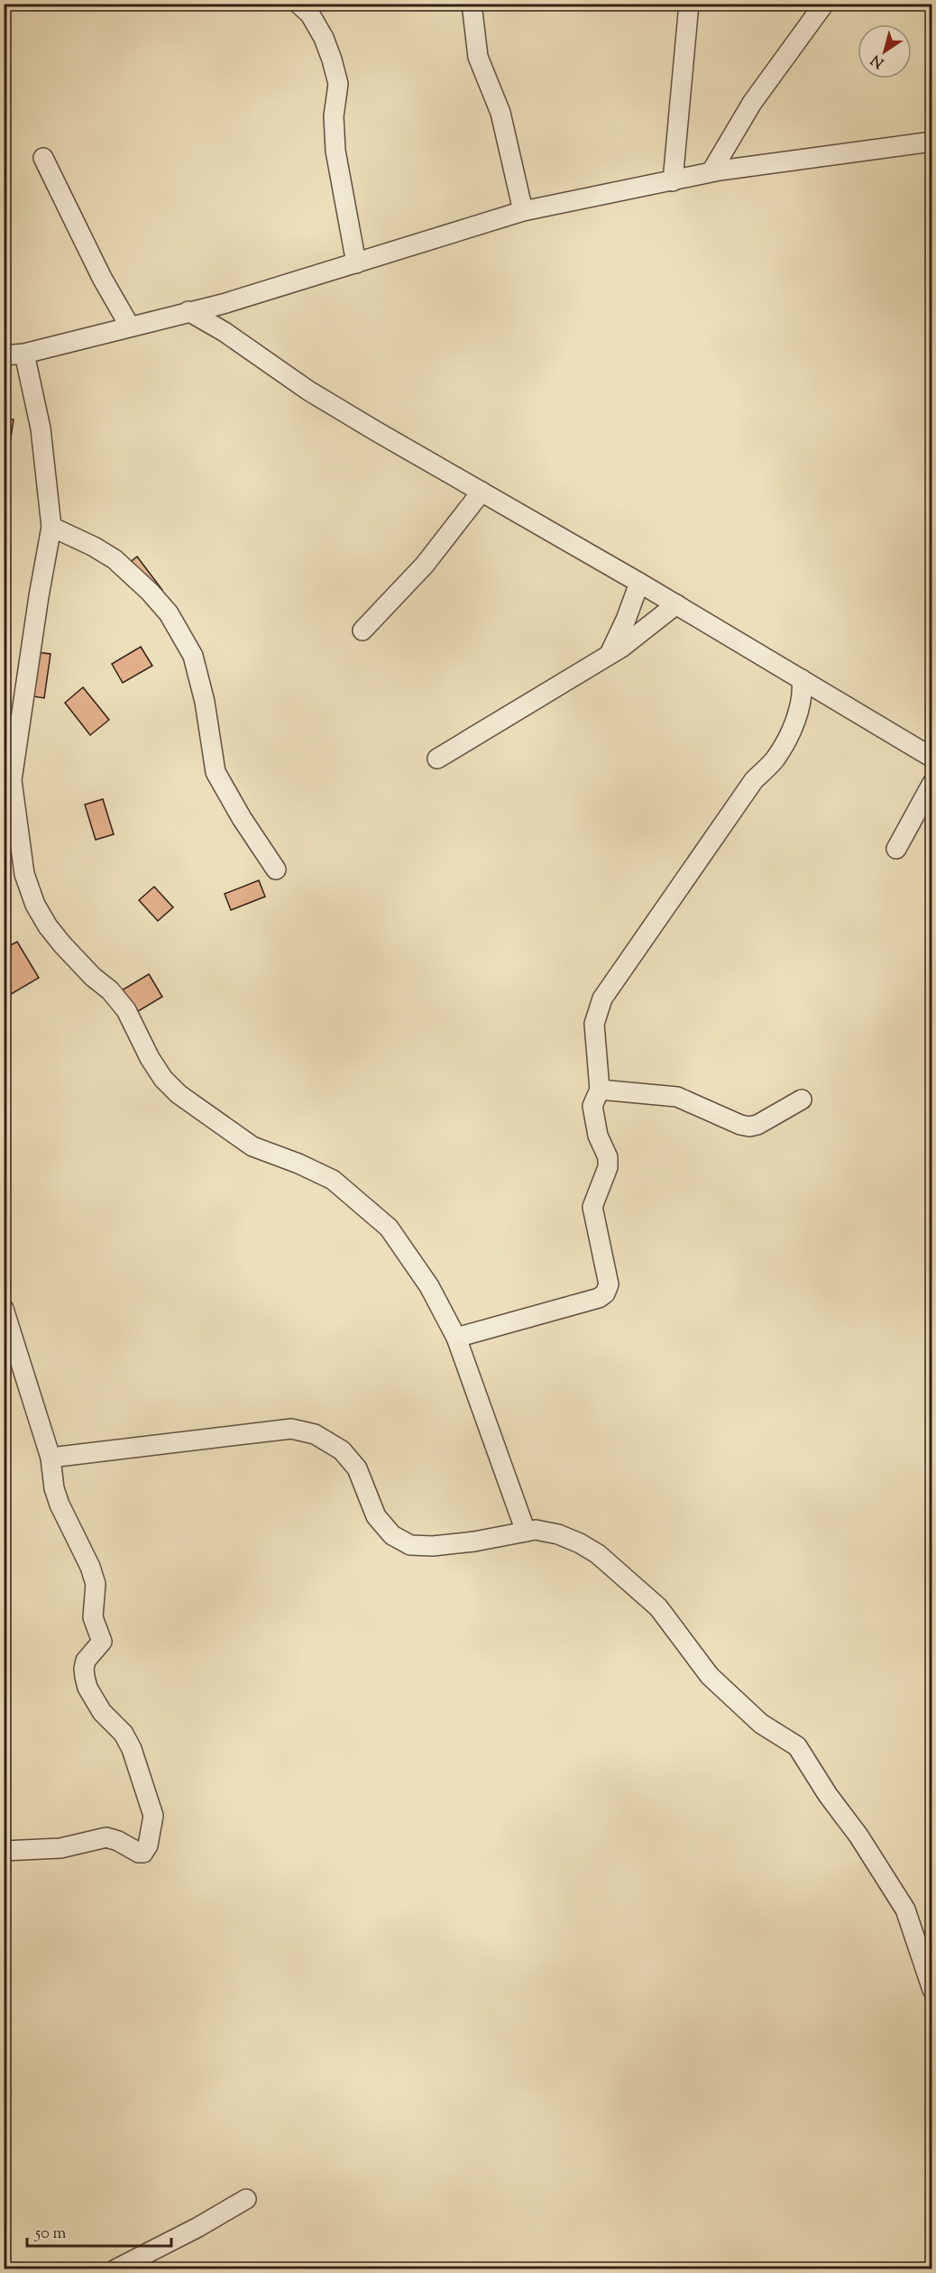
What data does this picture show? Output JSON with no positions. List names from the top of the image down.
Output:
{
  "scale_bar": "50 m",
  "north": "bottom left"
}
